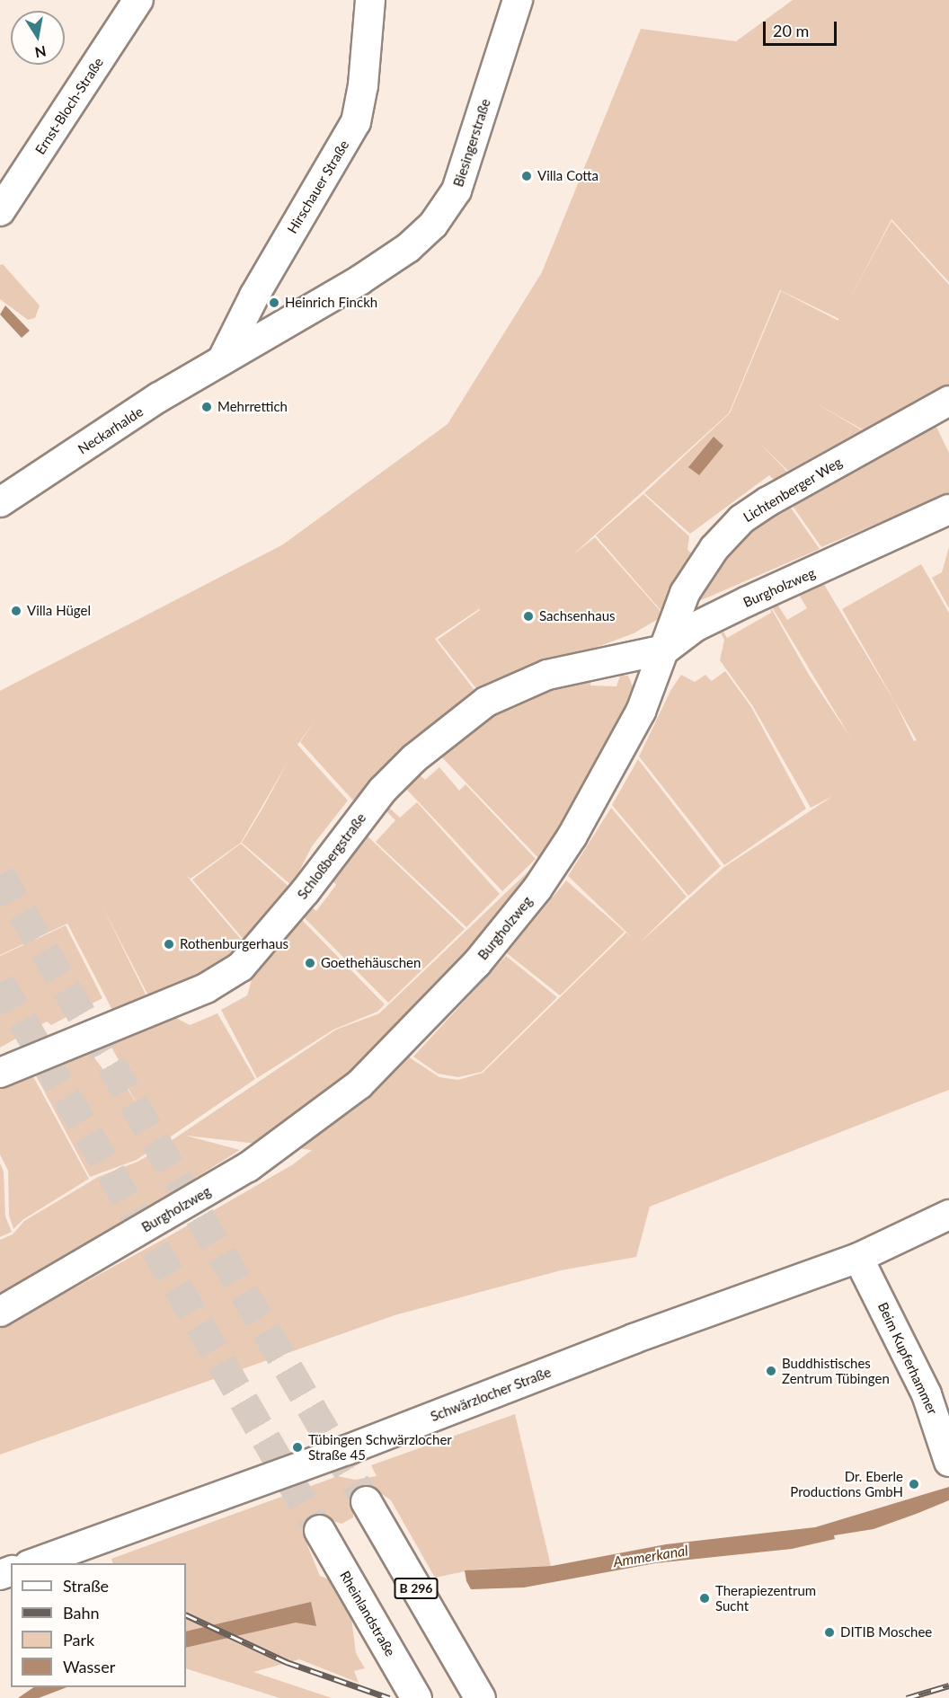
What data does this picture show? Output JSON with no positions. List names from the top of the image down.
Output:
{
  "streets": {
    "main road": ["B 296", "Rheinlandstraße"],
    "street": [
      "Ernst-Bloch-Straße",
      "Biesingerstraße",
      "Hirschauer Straße",
      "Neckarhalde",
      "Lichtenberger Weg",
      "Burgholzweg",
      "Schloßbergstraße",
      "Beim Kupferhammer",
      "Schwärzlocher Straße"
    ]
  },
  "crossings": [
    ["Biesingerstraße", "Hirschauer Straße"],
    ["Biesingerstraße", "Neckarhalde"],
    ["Hirschauer Straße", "Neckarhalde"],
    ["Lichtenberger Weg", "Burgholzweg"],
    ["Lichtenberger Weg", "Schloßbergstraße"],
    ["Burgholzweg", "Schloßbergstraße"],
    ["Beim Kupferhammer", "Schwärzlocher Straße"]
  ],
  "water": ["Ammerkanal"],
  "places": [
    "Villa Cotta",
    "Heinrich Finckh",
    "Mehrrettich",
    "Villa Hügel",
    "Sachsenhaus",
    "Rothenburgerhaus",
    "Goethehäuschen",
    "Buddhistisches Zentrum Tübingen",
    "Tübingen Schwärzlocher Straße 45",
    "Dr. Eberle Productions GmbH",
    "Therapiezentrum Sucht",
    "DITIB Moschee"
  ],
  "legend": [
    "Straße",
    "Bahn",
    "Park",
    "Wasser"
  ],
  "scale_bar": "20 m",
  "north": "bottom"
}
